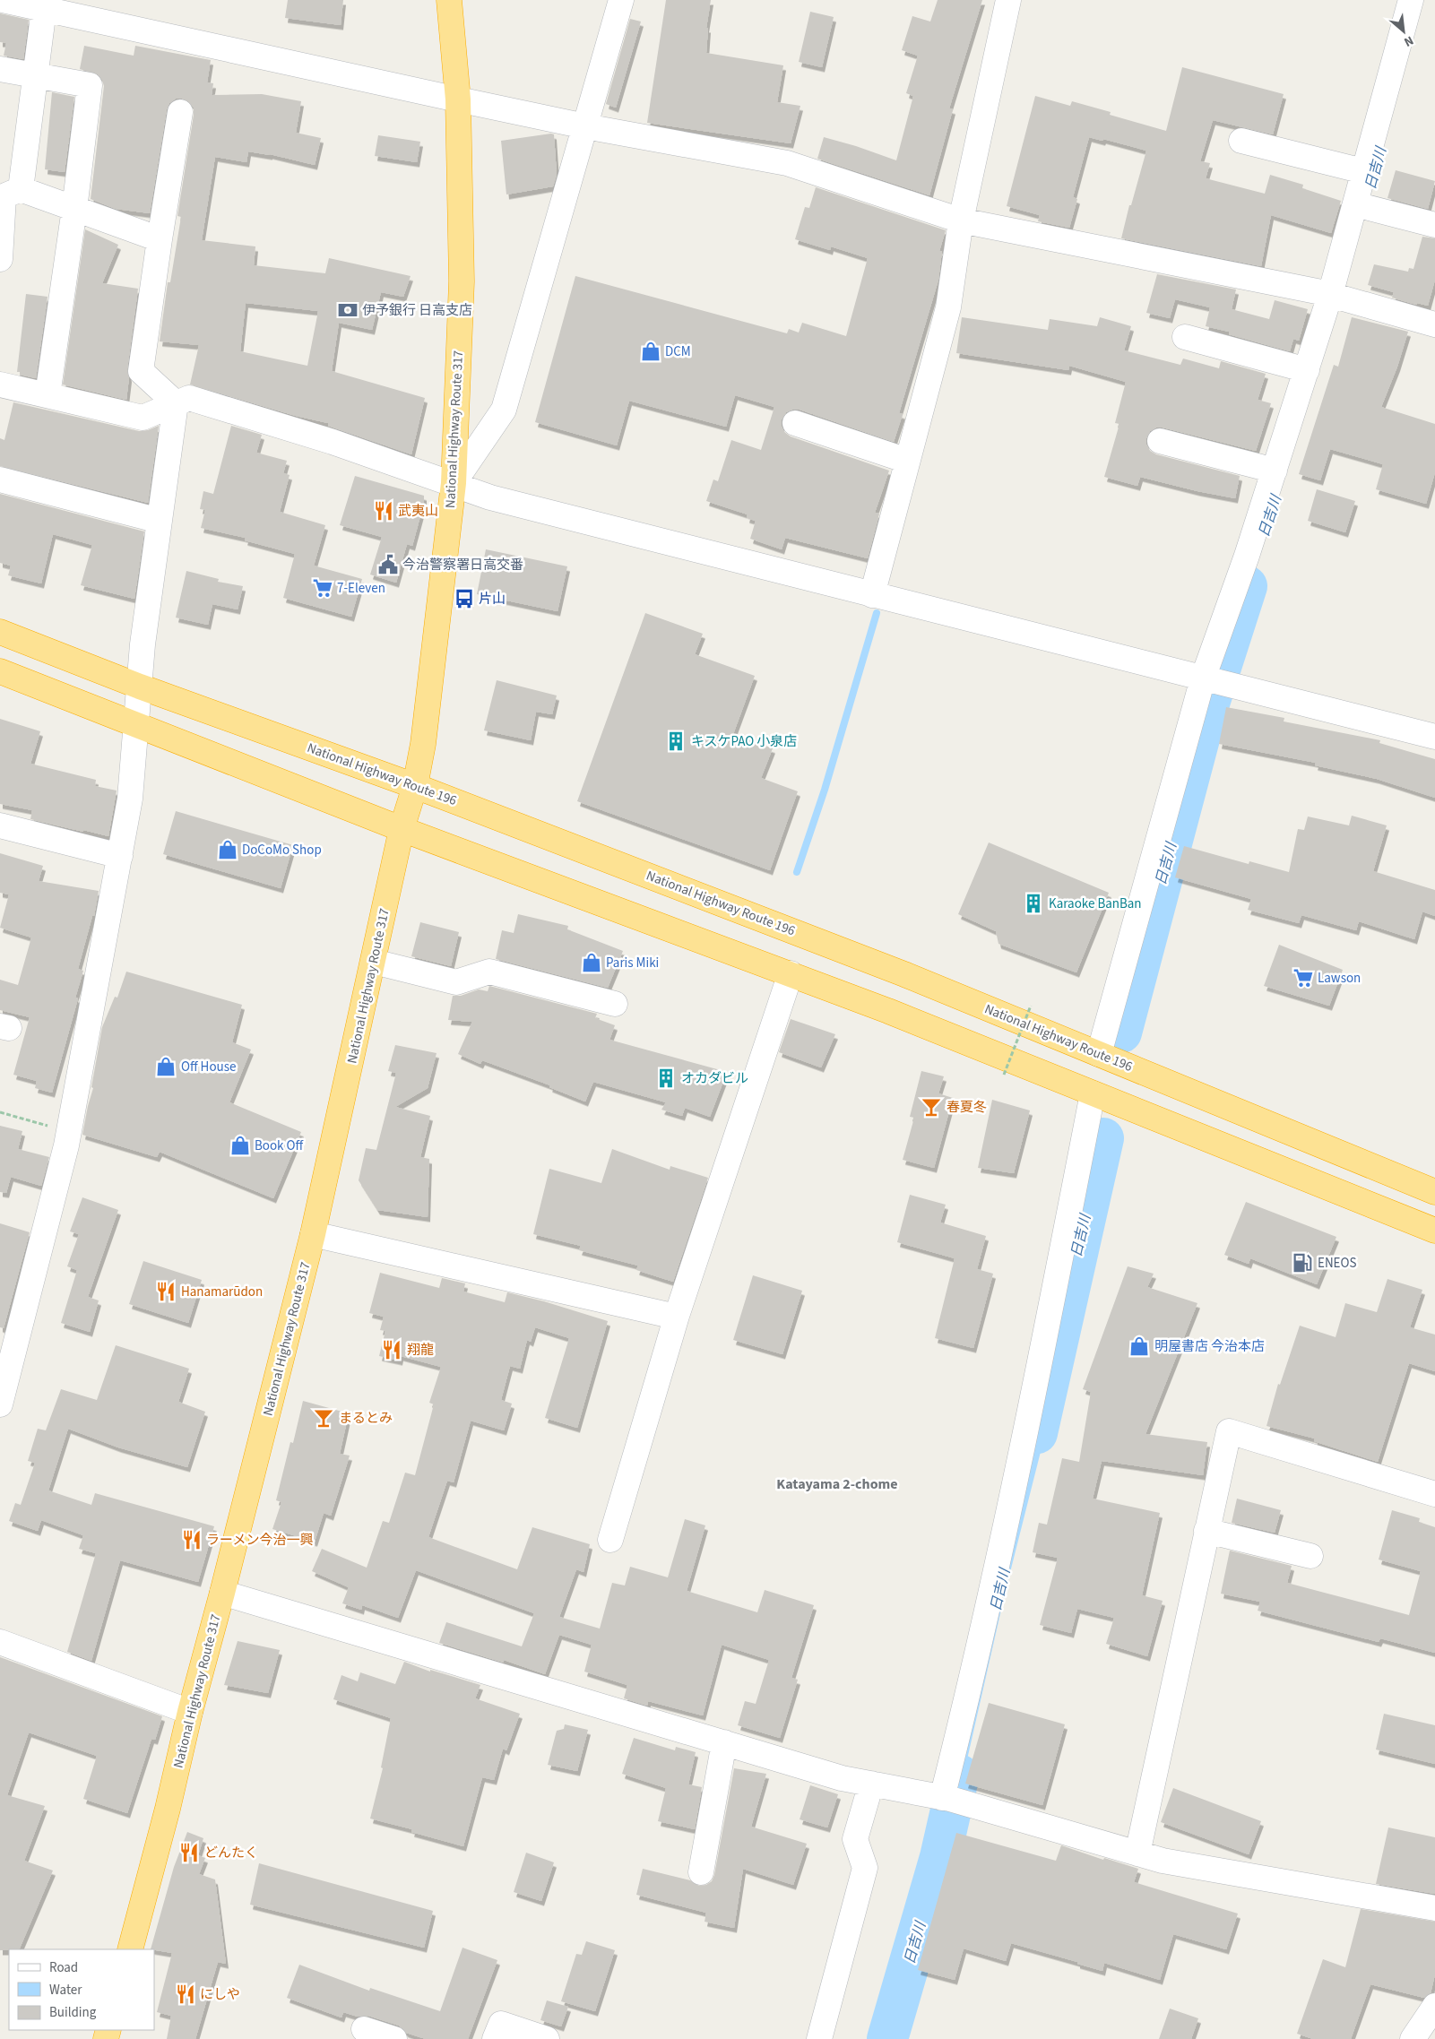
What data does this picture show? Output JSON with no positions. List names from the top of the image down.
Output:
{
  "streets": {
    "highway": ["National Highway Route 317", "National Highway Route 196"]
  },
  "crossings": [
    ["National Highway Route 317", "National Highway Route 196"]
  ],
  "districts": ["Katayama 2-chome"],
  "water": ["日吉川"],
  "places": {
    "bank": ["伊予銀行 日高支店"],
    "shop": [
      "DCM",
      "DoCoMo Shop",
      "Paris Miki",
      "Off House",
      "Book Off",
      "明屋書店 今治本店"
    ],
    "restaurant": [
      "武夷山",
      "Hanamarūdon",
      "翔龍",
      "ラーメン今治一興",
      "どんたく",
      "にしや"
    ],
    "public building": ["今治警察署日高交番"],
    "supermarket": ["7-Eleven", "Lawson"],
    "bus stop": ["片山"],
    "building": ["キスケPAO 小泉店", "Karaoke BanBan", "オカダビル"],
    "bar": ["春夏冬", "まるとみ"],
    "fuel station": ["ENEOS"]
  },
  "legend": ["Road", "Water", "Building"],
  "north": "bottom right"
}
